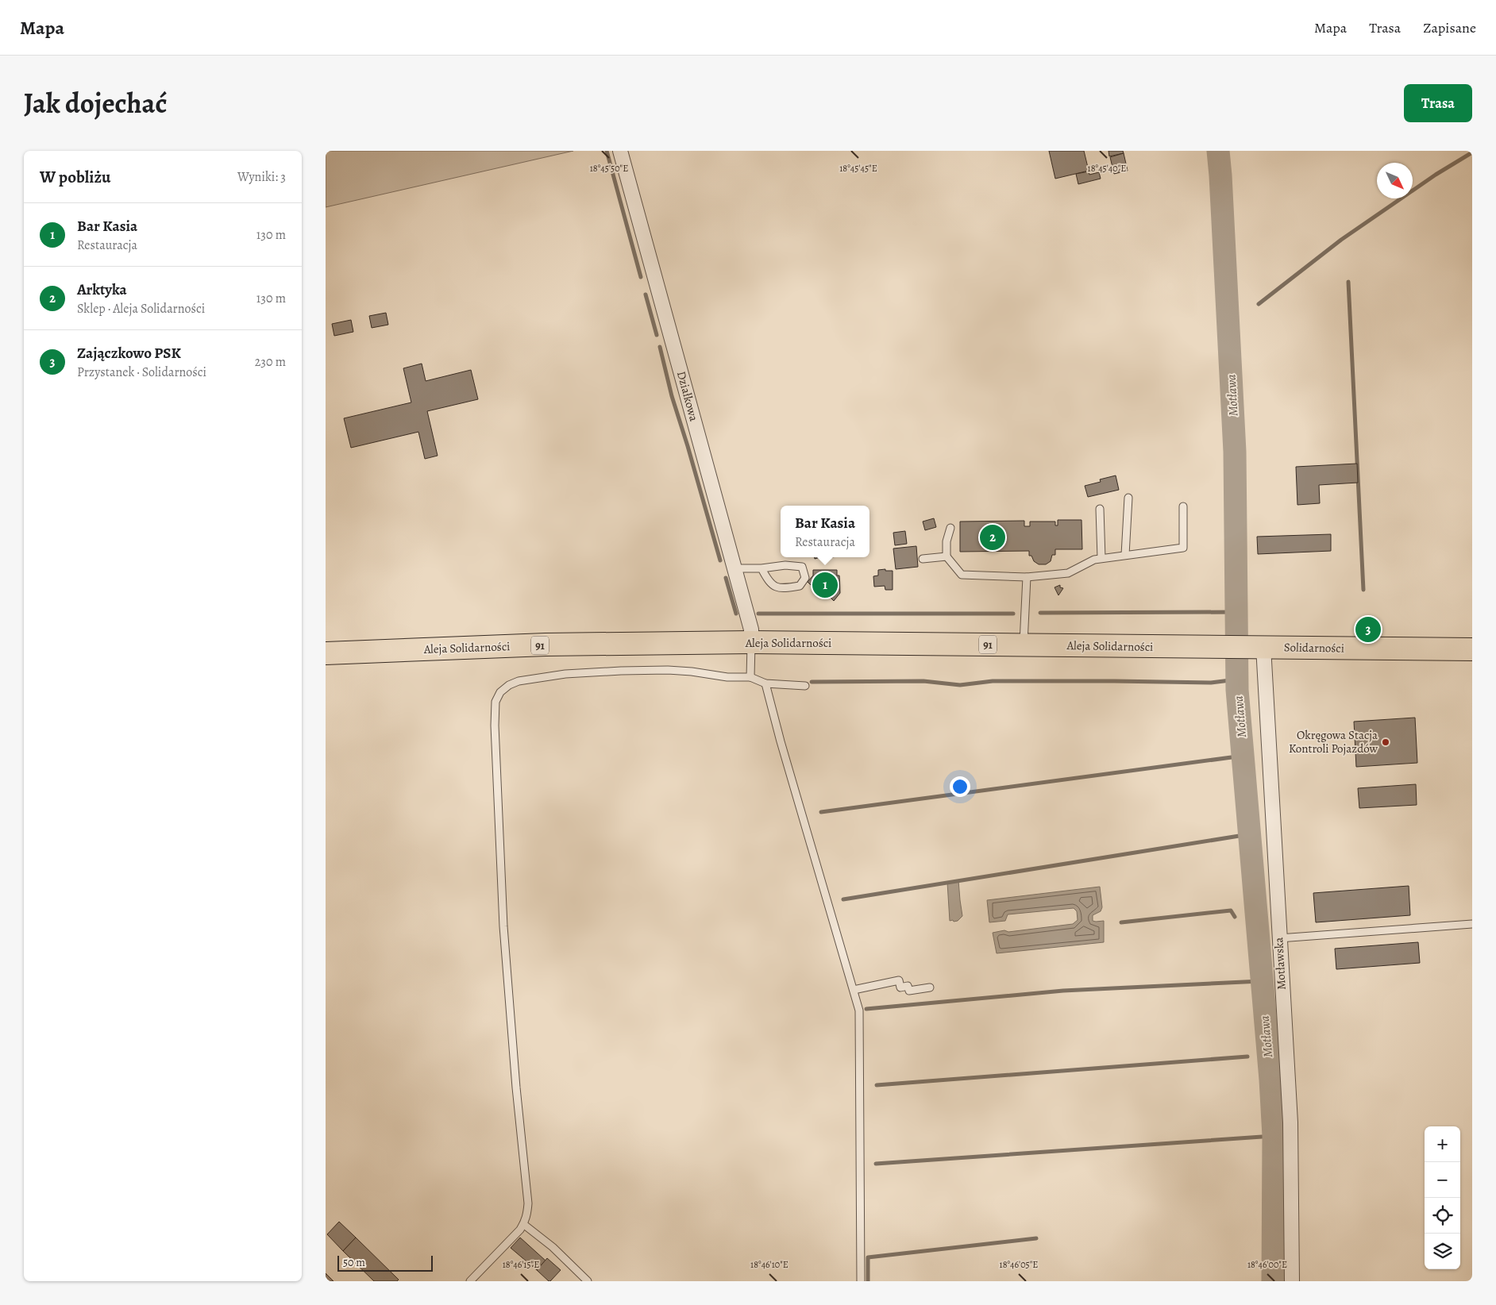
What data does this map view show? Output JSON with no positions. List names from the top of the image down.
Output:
{
  "streets": {
    "main road": ["Aleja Solidarności", "91", "Solidarności"],
    "street": ["Działkowa", "Motławska"]
  },
  "crossings": [
    ["Działkowa", "Aleja Solidarności"],
    ["Aleja Solidarności", "Solidarności"],
    ["Aleja Solidarności", "Motławska"],
    ["Solidarności", "Motławska"]
  ],
  "water": ["Motława"],
  "places": ["Okręgowa Stacja Kontroli Pojazdów"],
  "scale_bar": "50 m",
  "north": "bottom right",
  "page": {
    "header": "Mapa",
    "nav": ["Mapa", "Trasa", "Zapisane"],
    "title": "Jak dojechać",
    "buttons": "Trasa",
    "heading": ["W pobliżu", "Wyniki: 3"],
    "list": [
      {
        "mark": "1",
        "name": "Bar Kasia",
        "note": "Restauracja",
        "value": "130 m"
      },
      {
        "mark": "2",
        "name": "Arktyka",
        "note": "Sklep · Aleja Solidarności",
        "value": "130 m"
      },
      {
        "mark": "3",
        "name": "Zajączkowo PSK",
        "note": "Przystanek · Solidarności",
        "value": "230 m"
      }
    ],
    "popup": ["Bar Kasia", "Restauracja"],
    "pins": ["2", "1", "3"],
    "map_buttons": ["+", "−"],
    "scale": "50 m"
  },
  "coordinates": [
    "18°45'50\"E",
    "18°45'45\"E",
    "18°45'40\"E",
    "18°46'15\"E",
    "18°46'10\"E",
    "18°46'05\"E",
    "18°46'00\"E"
  ]
}
